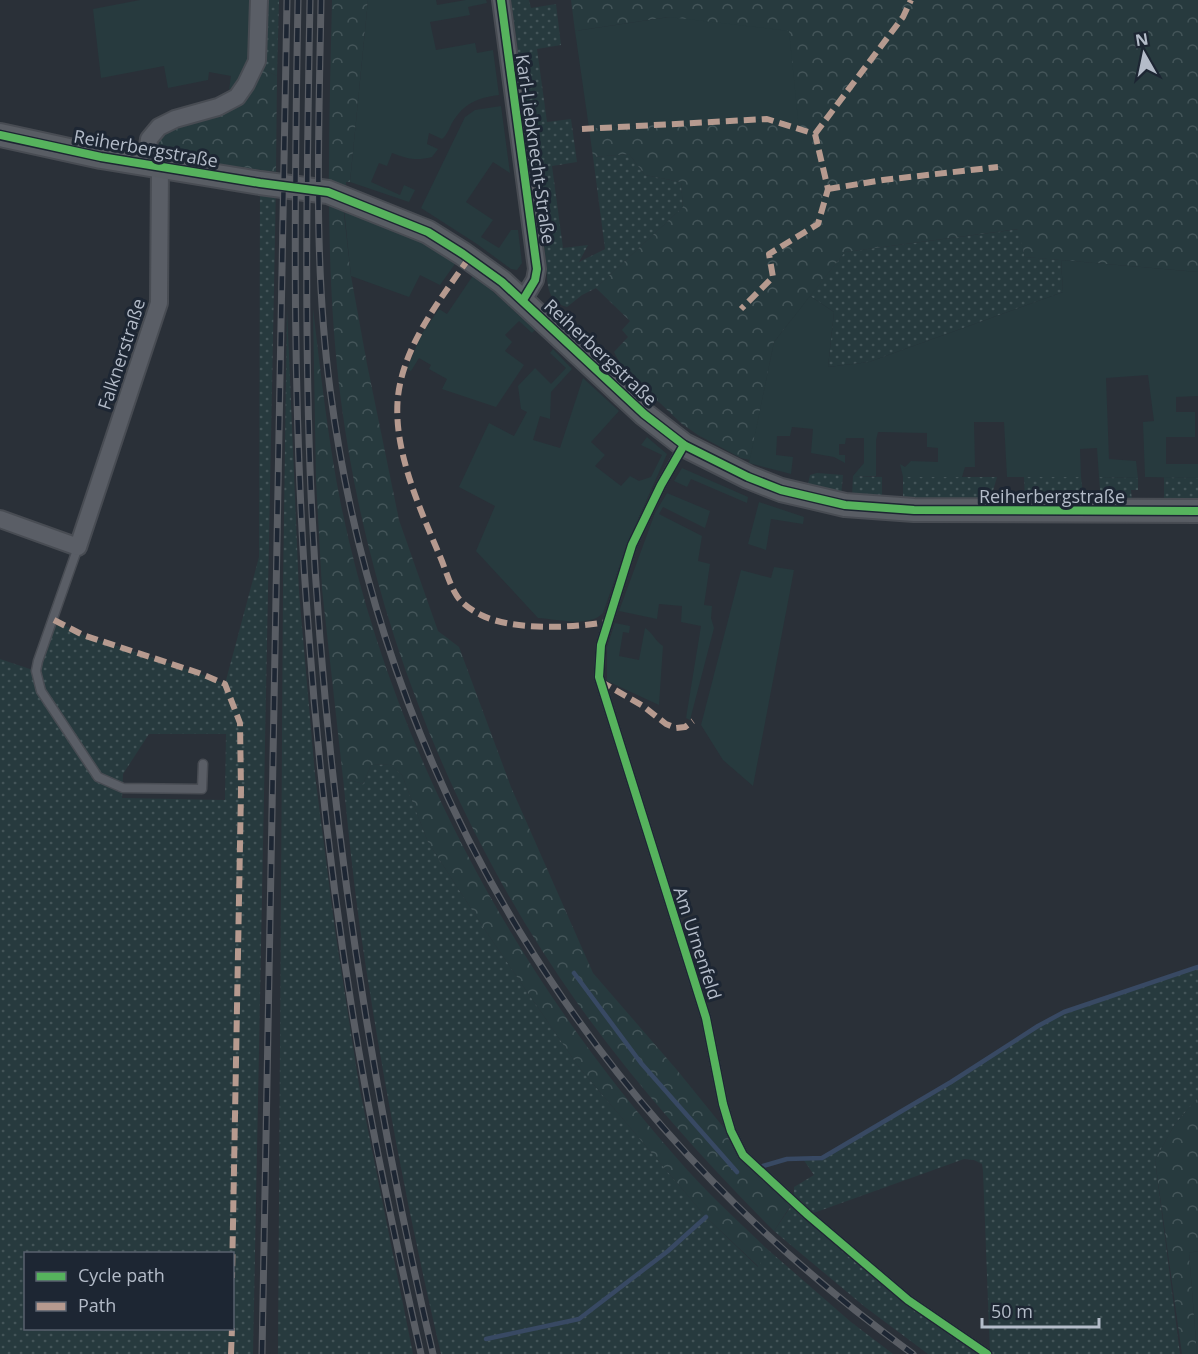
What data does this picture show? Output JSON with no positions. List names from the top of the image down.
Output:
{
  "streets": {
    "street": ["Reiherbergstraße", "Karl-Liebknecht-Straße", "Falknerstraße"],
    "lane": ["Am Urnenfeld"]
  },
  "crossings": [
    ["Reiherbergstraße", "Karl-Liebknecht-Straße"],
    ["Reiherbergstraße", "Falknerstraße"],
    ["Reiherbergstraße", "Am Urnenfeld"]
  ],
  "legend": ["Cycle path", "Path"],
  "scale_bar": "50 m",
  "north": "top"
}
